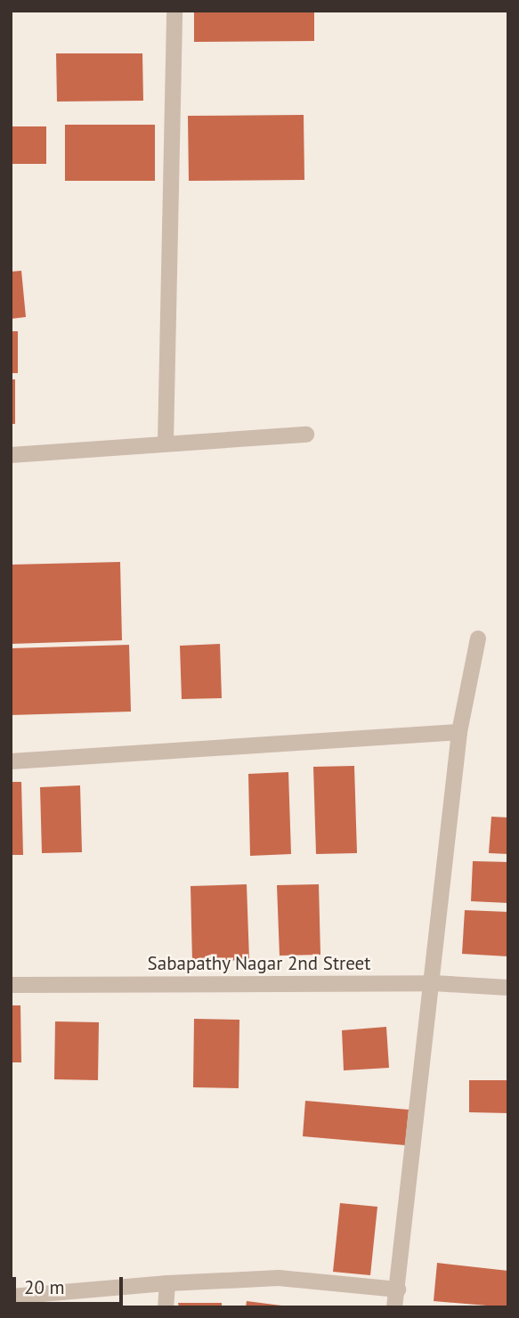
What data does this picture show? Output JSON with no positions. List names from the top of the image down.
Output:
{
  "streets": {
    "street": ["Sabapathy Nagar 2nd Street"]
  },
  "scale_bar": "20 m"
}
